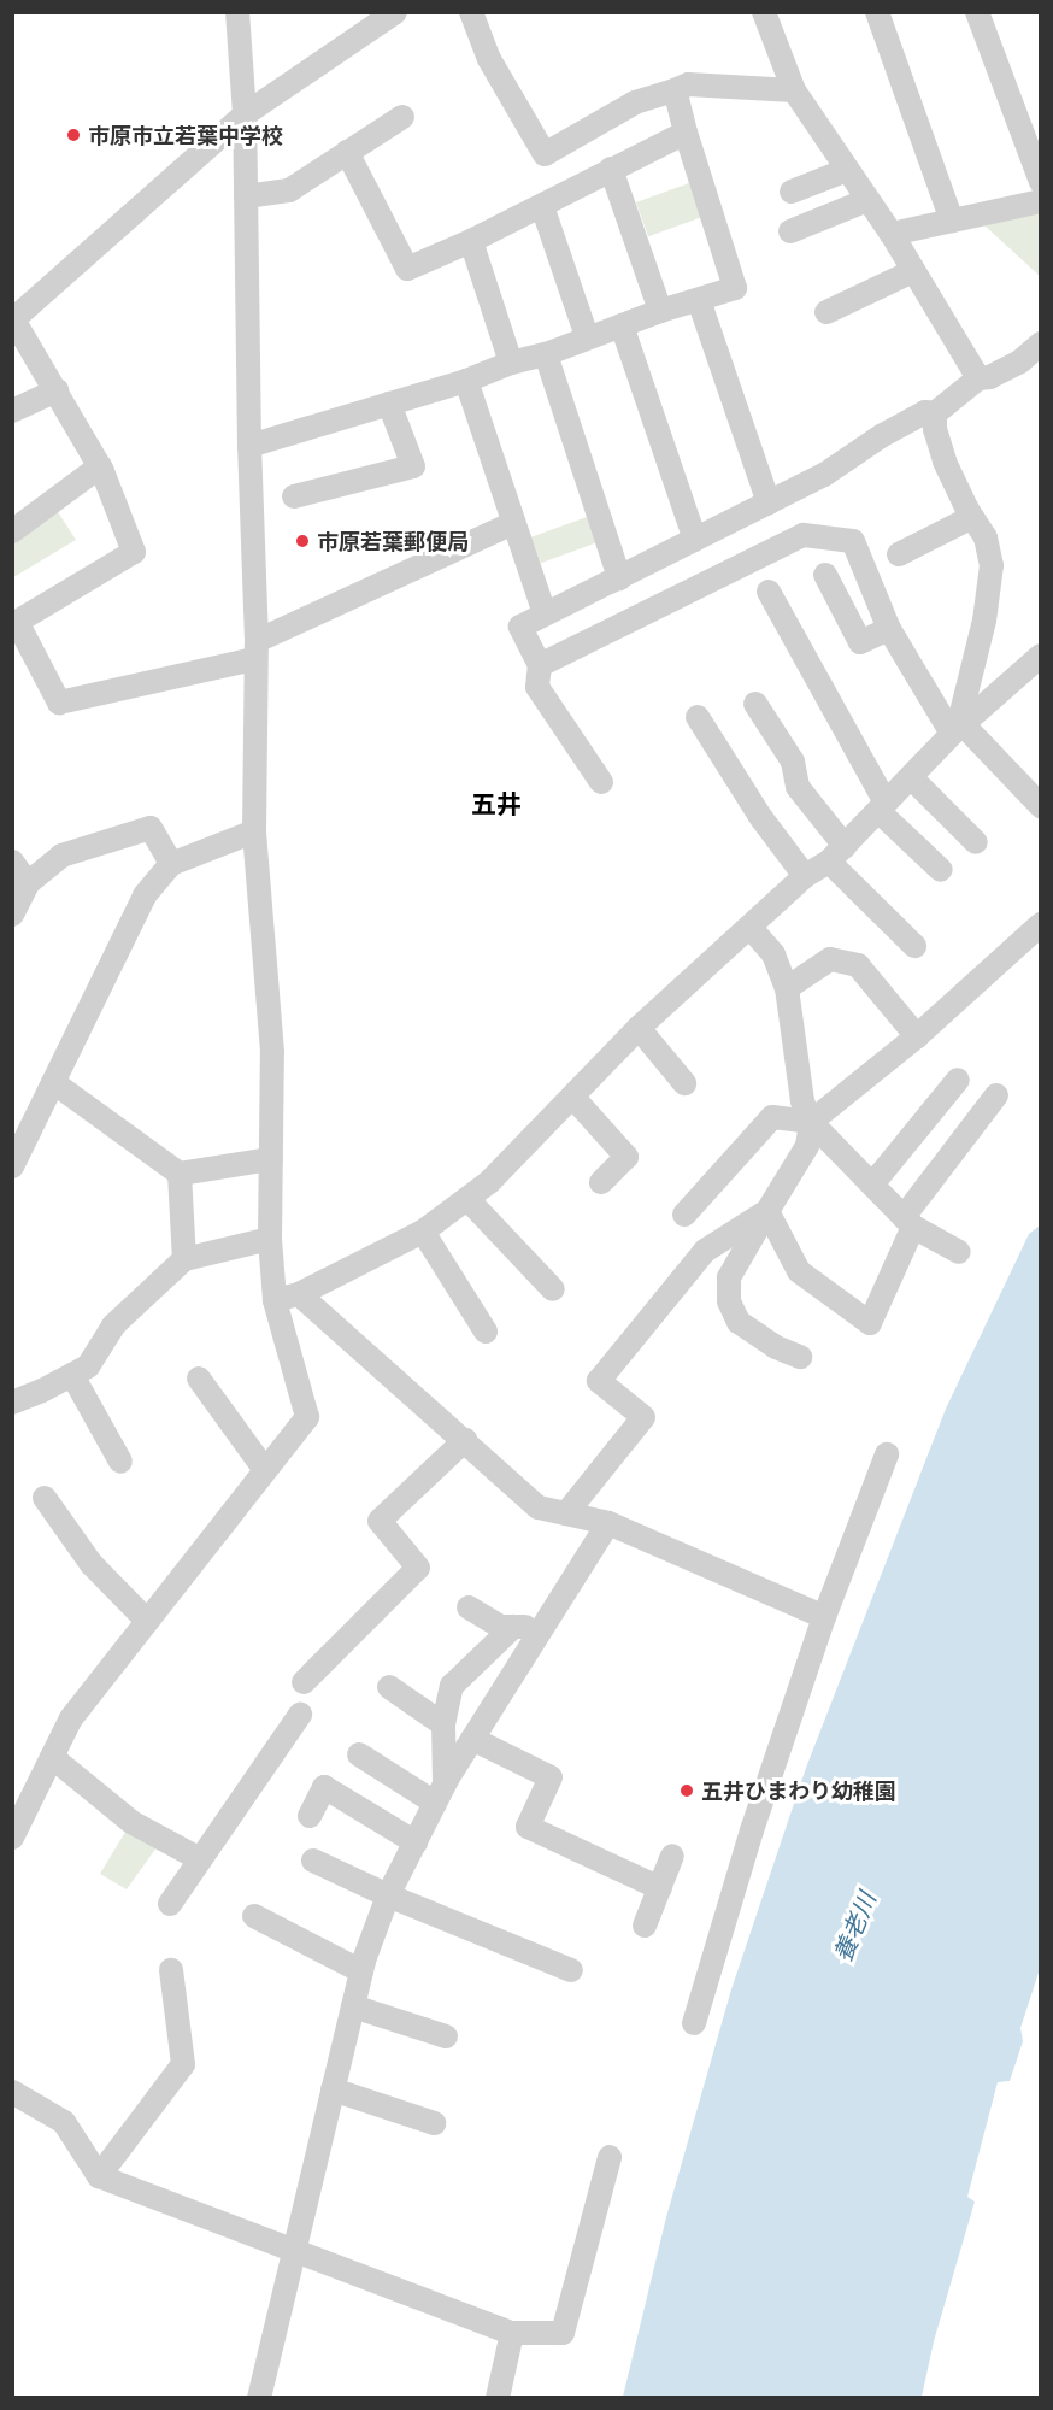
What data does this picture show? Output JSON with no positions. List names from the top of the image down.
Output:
{
  "districts": ["五井"],
  "water": ["養老川"],
  "places": ["市原市立若葉中学校", "市原若葉郵便局", "五井ひまわり幼稚園"]
}
